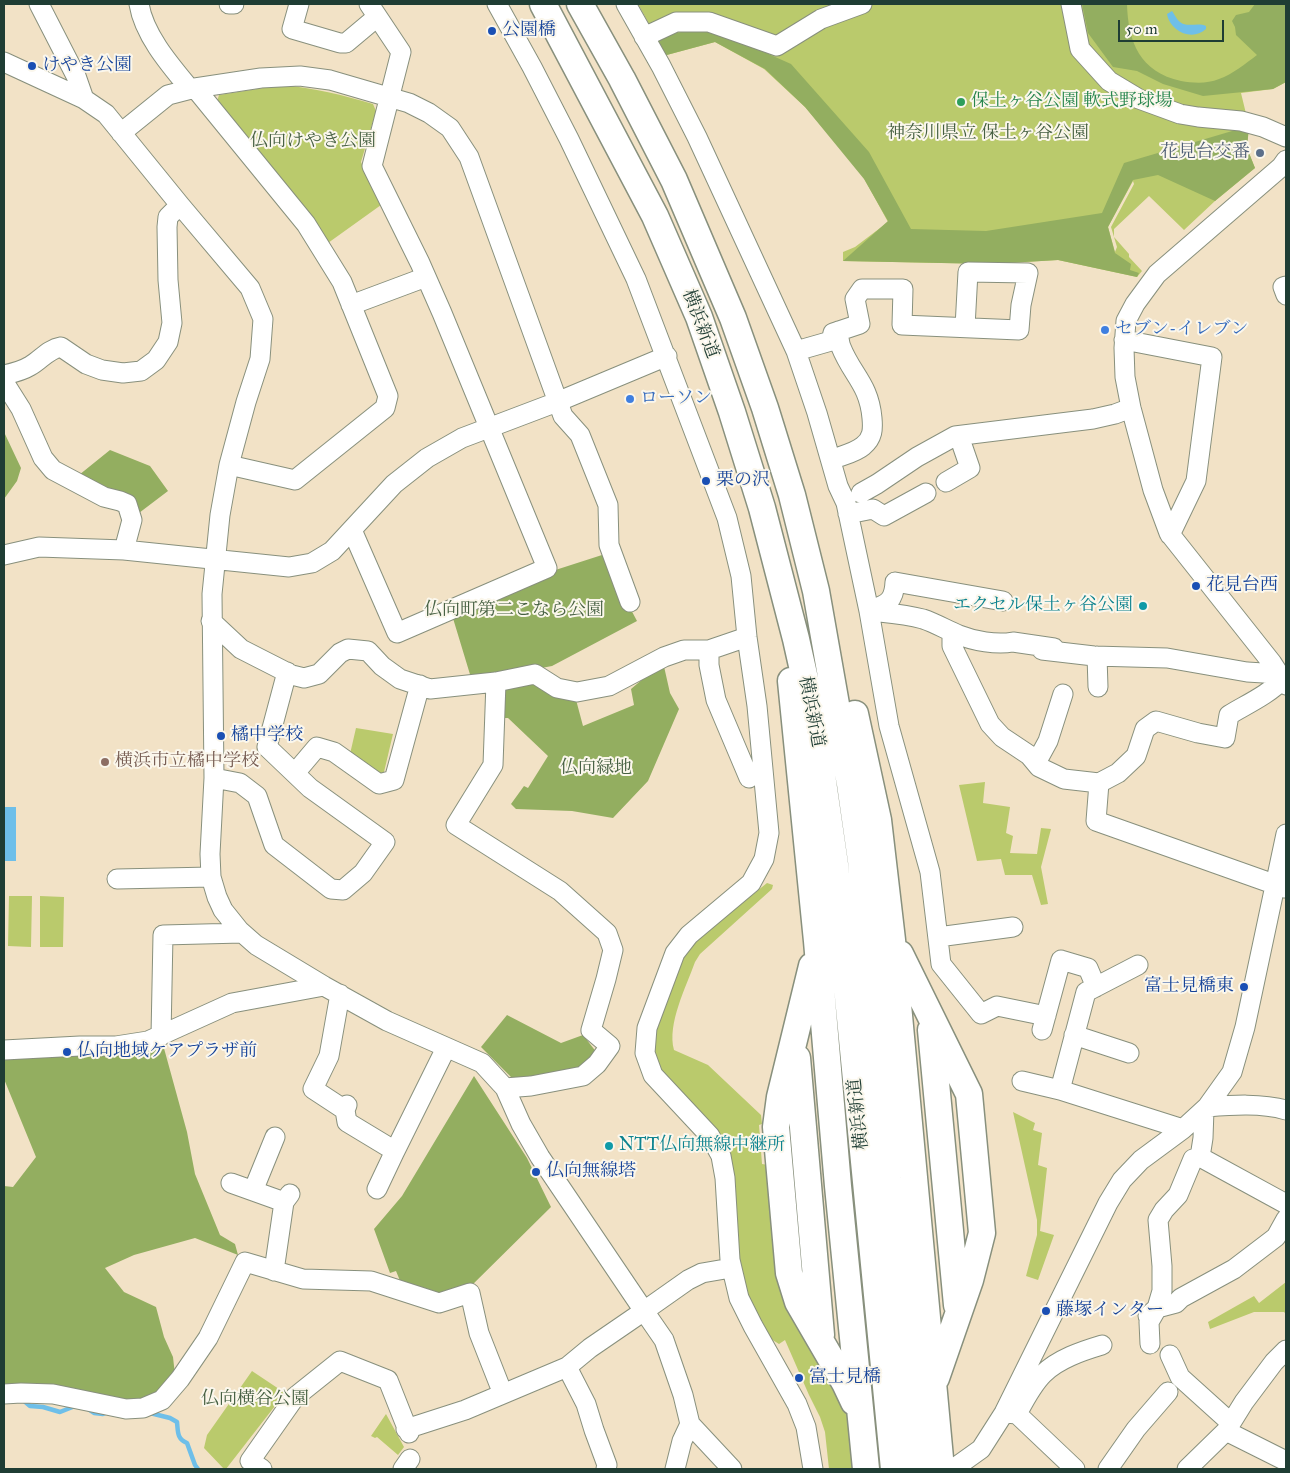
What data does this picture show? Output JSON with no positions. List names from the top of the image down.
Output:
{
  "streets": {
    "highway": ["横浜新道"]
  },
  "parks": [
    "神奈川県立 保土ヶ谷公園",
    "仏向けやき公園",
    "仏向町第二こなら公園",
    "仏向緑地",
    "仏向横谷公園"
  ],
  "places": [
    "公園橋",
    "けやき公園",
    "保土ヶ谷公園 軟式野球場",
    "花見台交番",
    "セブン-イレブン",
    "ローソン",
    "栗の沢",
    "花見台西",
    "エクセル保土ヶ谷公園",
    "橘中学校",
    "横浜市立橘中学校",
    "富士見橋東",
    "仏向地域ケアプラザ前",
    "NTT仏向無線中継所",
    "仏向無線塔",
    "藤塚インター",
    "富士見橋"
  ],
  "scale_bar": "50 m"
}
